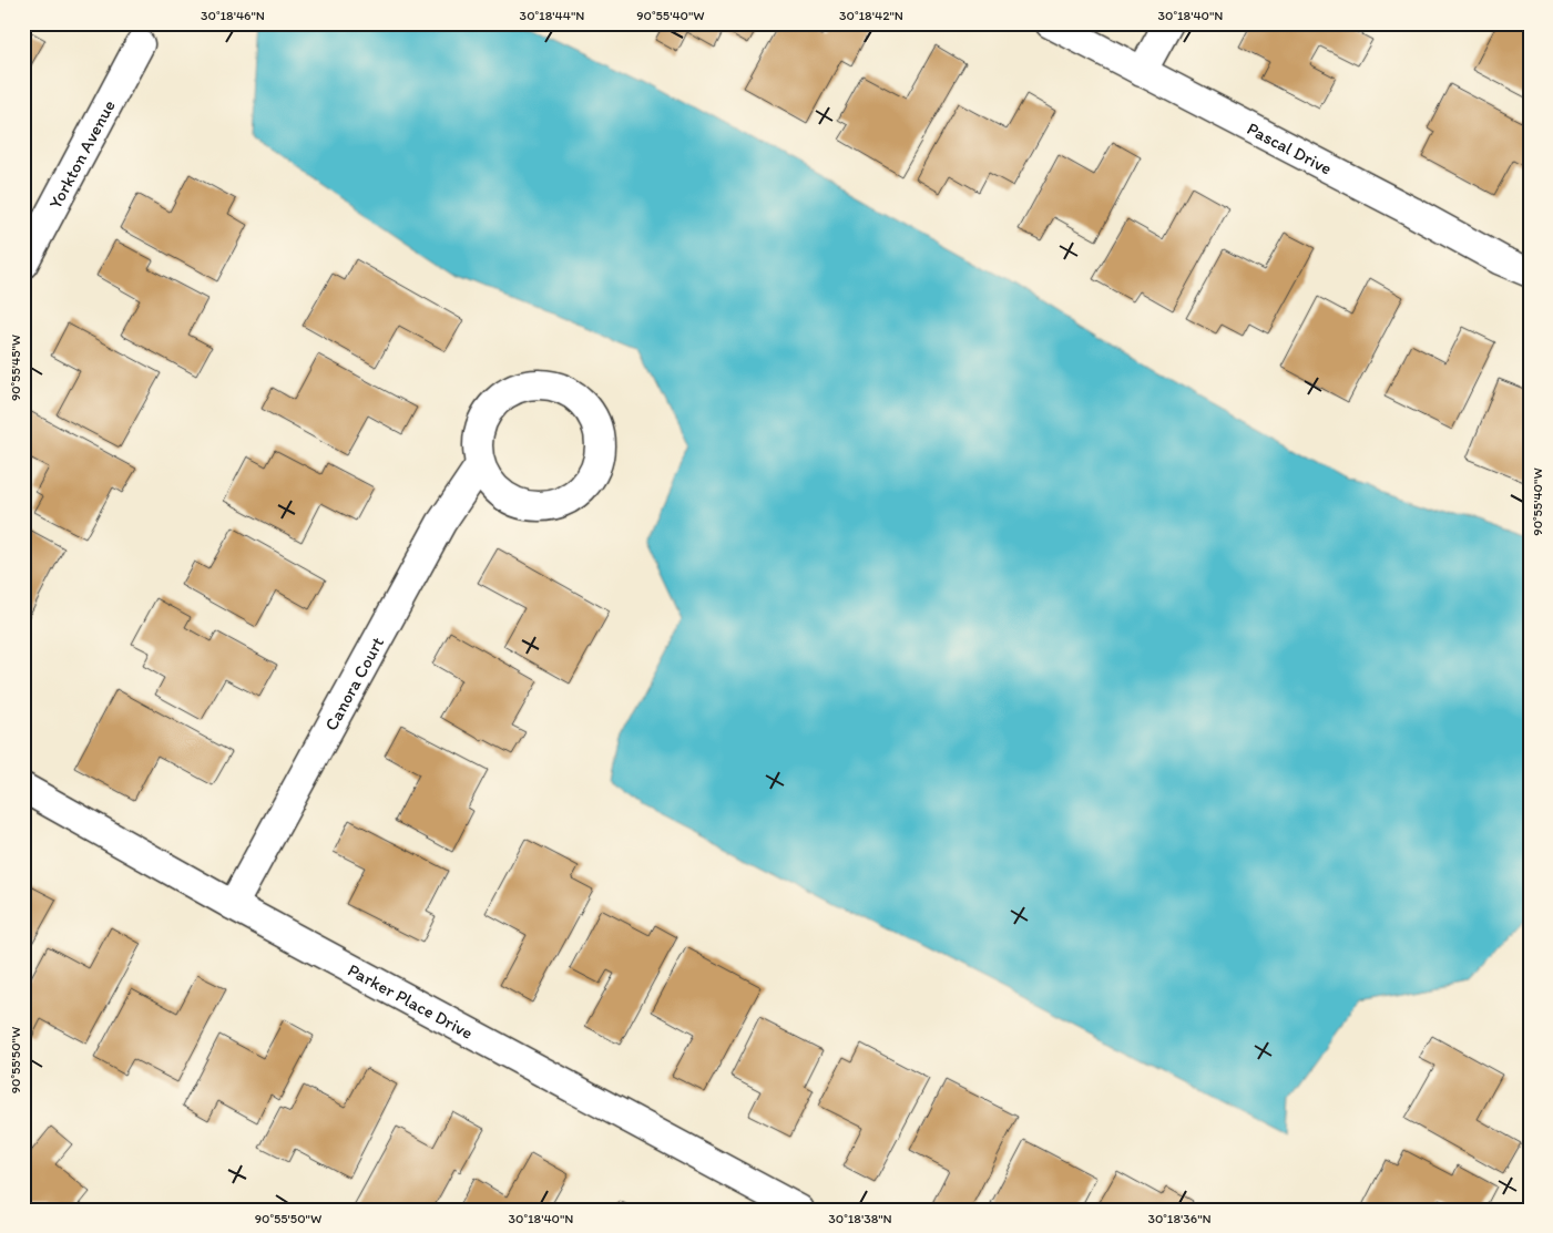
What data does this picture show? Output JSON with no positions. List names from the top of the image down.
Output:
{
  "streets": {
    "street": [
      "Pascal Drive",
      "Yorkton Avenue",
      "Canora Court",
      "Parker Place Drive"
    ]
  },
  "crossings": [
    ["Canora Court", "Parker Place Drive"]
  ],
  "coordinates": [
    "30°18'46\"N",
    "30°18'44\"N",
    "90°55'40\"W",
    "30°18'42\"N",
    "30°18'40\"N",
    "90°55'45\"W",
    "90°55'50\"W",
    "30°18'38\"N",
    "30°18'36\"N"
  ]
}
